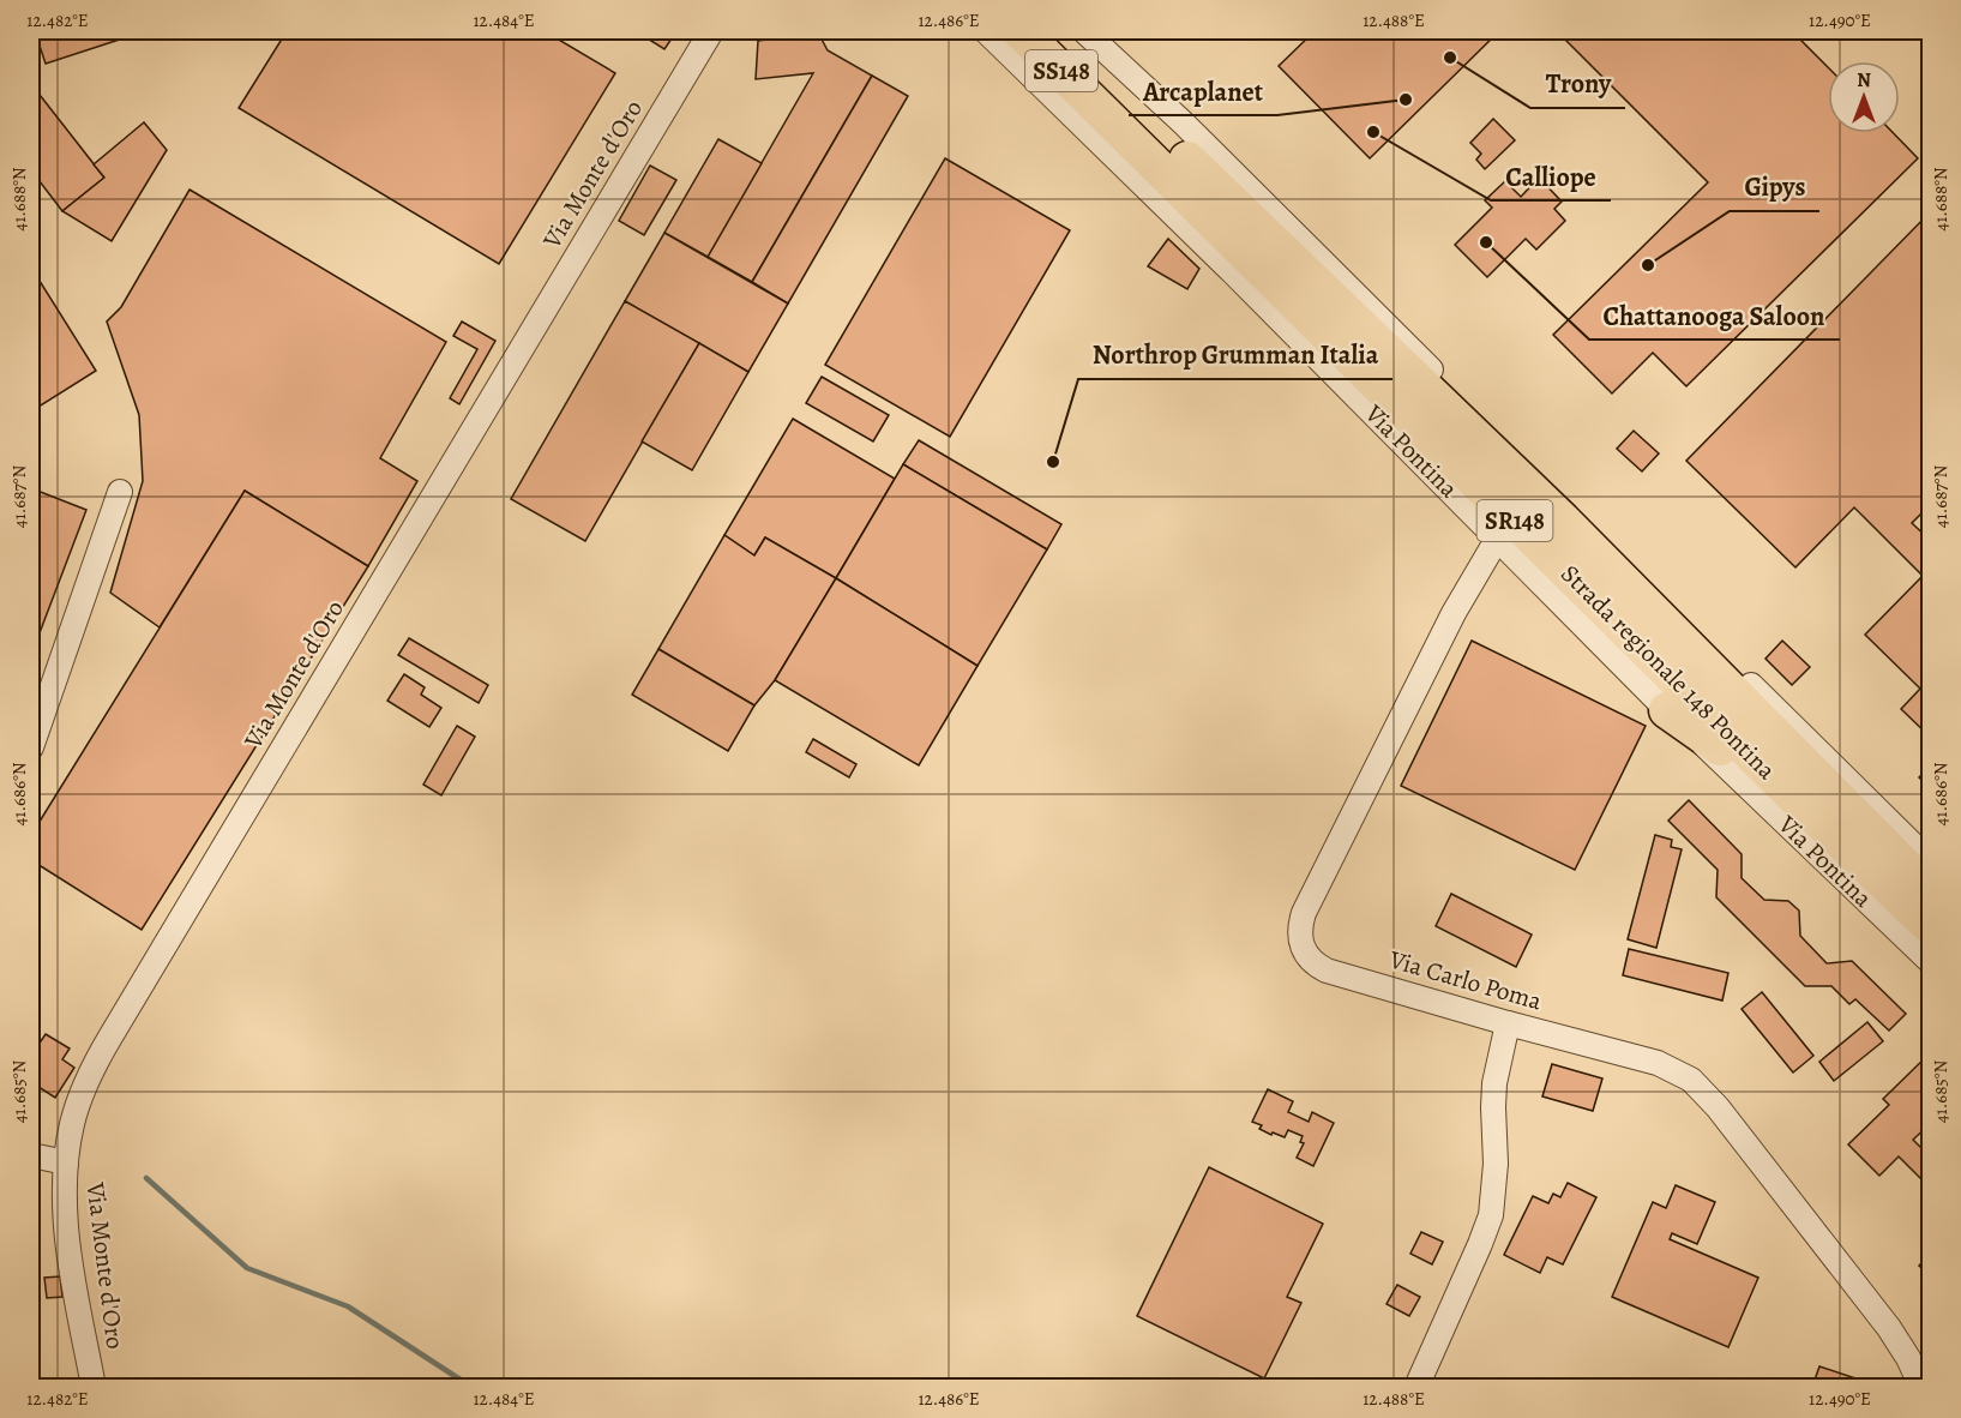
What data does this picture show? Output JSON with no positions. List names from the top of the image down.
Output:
{
  "streets": {
    "highway": ["SS148", "SR148", "Strada regionale 148 Pontina"],
    "street": ["Via Monte d'Oro", "Via Pontina", "Via Carlo Poma"]
  },
  "crossings": [
    ["SS148", "Strada regionale 148 Pontina"],
    ["Via Pontina", "Via Carlo Poma"]
  ],
  "places": [
    "Trony",
    "Arcaplanet",
    "Calliope",
    "Chattanooga Saloon",
    "Gipys",
    "Northrop Grumman Italia"
  ],
  "north": "top",
  "coordinates": [
    "12.482°E",
    "12.484°E",
    "12.486°E",
    "12.488°E",
    "12.490°E",
    "41.688°N",
    "41.687°N",
    "41.686°N",
    "41.685°N"
  ]
}
